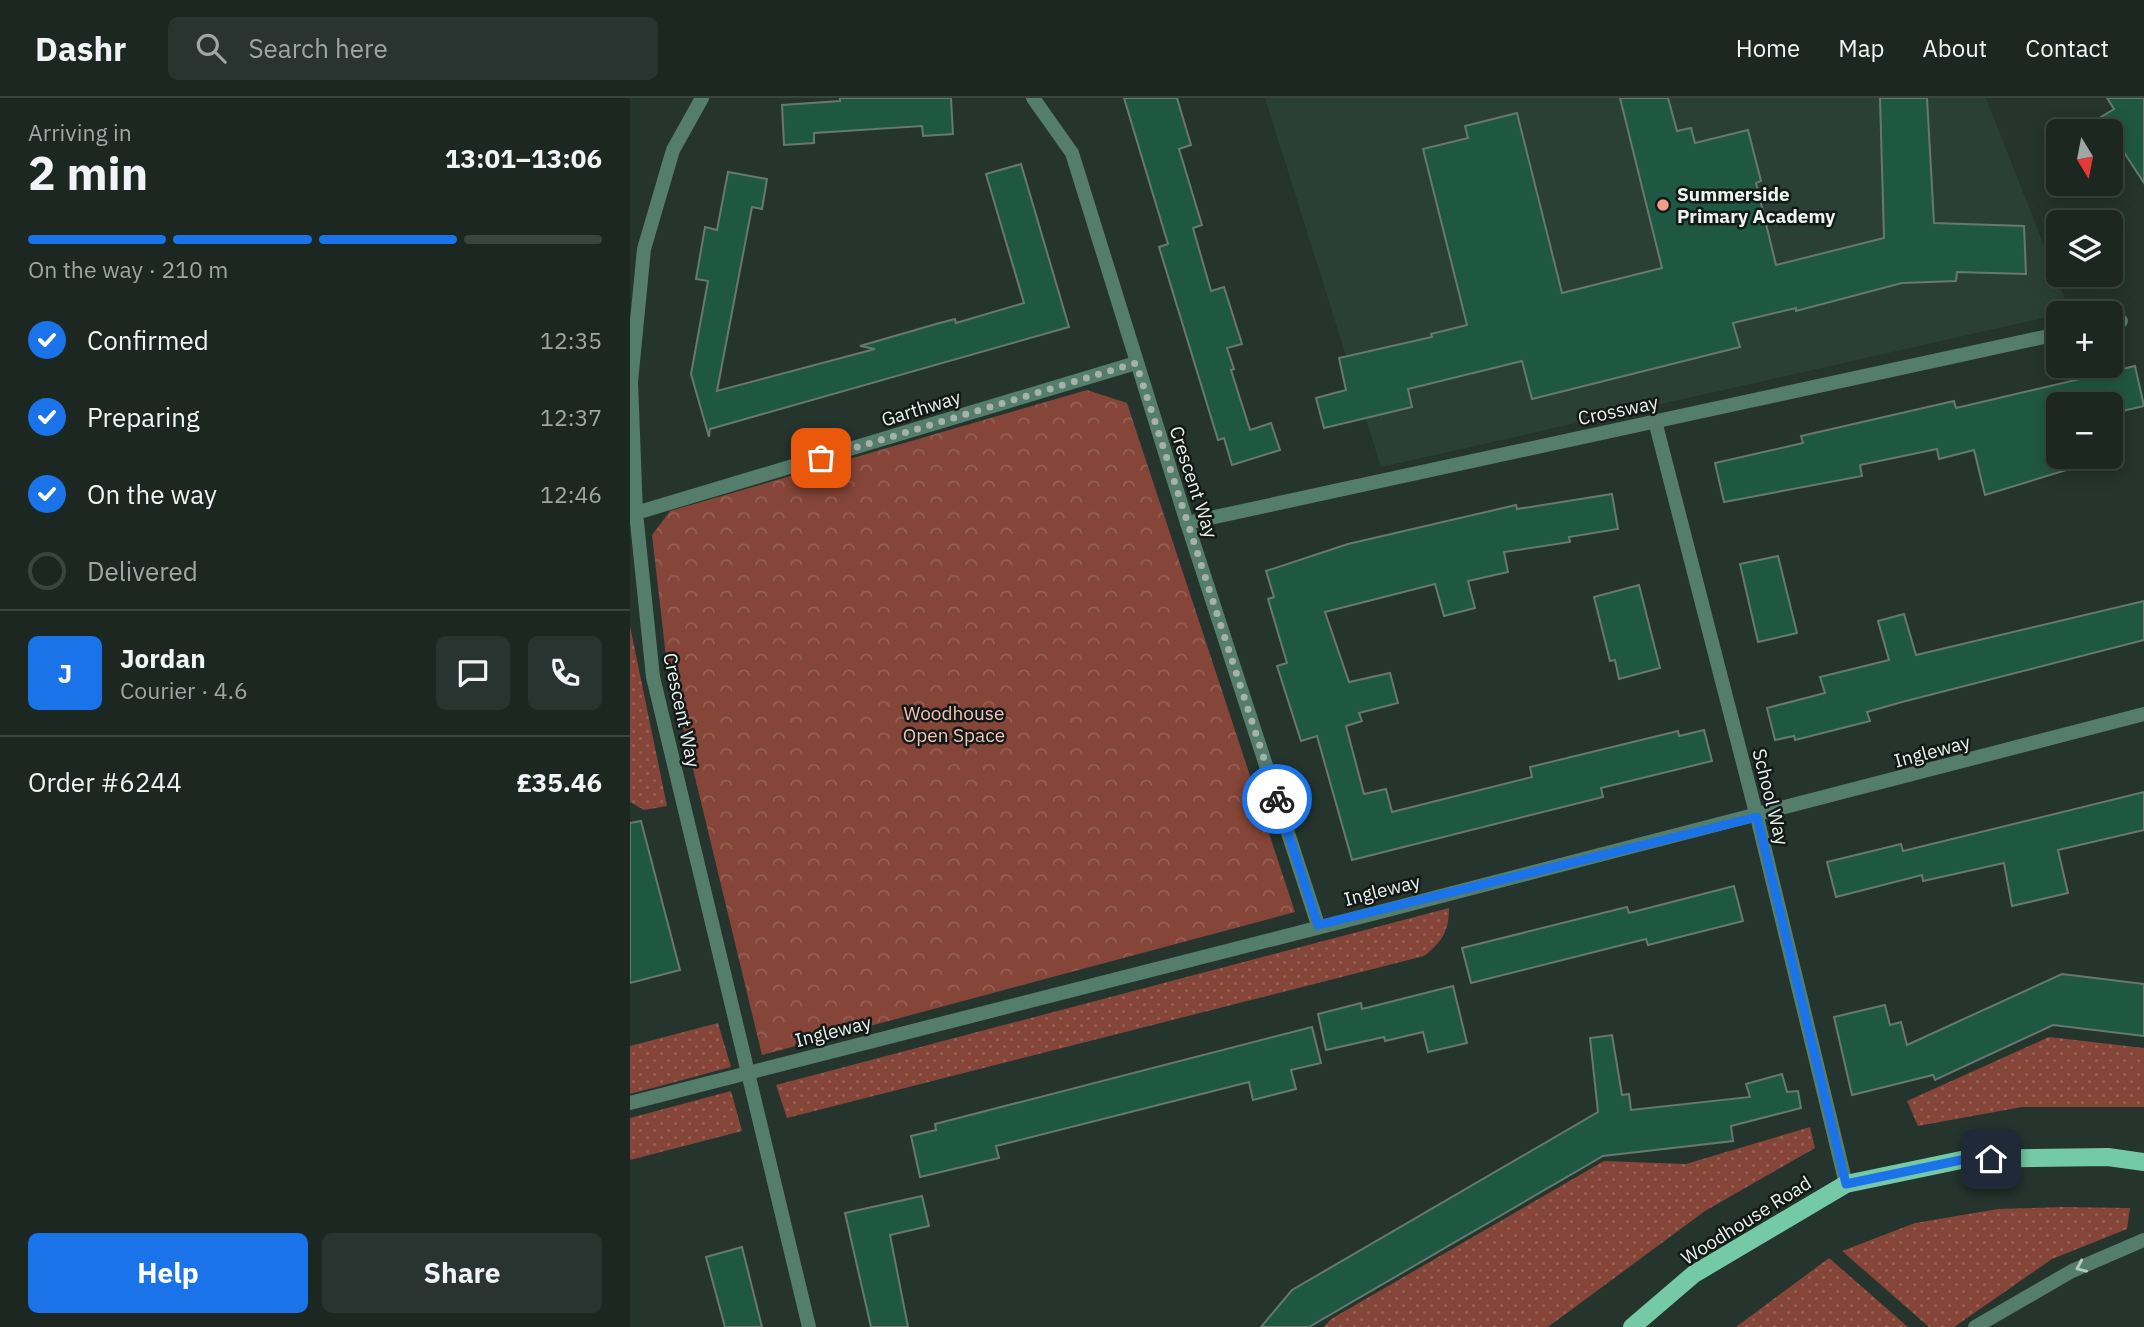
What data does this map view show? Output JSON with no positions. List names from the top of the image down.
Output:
{
  "streets": {
    "main road": ["Woodhouse Road"],
    "street": [
      "Garthway",
      "Crossway",
      "Crescent Way",
      "Ingleway",
      "School Way"
    ]
  },
  "crossings": [
    ["Garthway", "Crescent Way"],
    ["Crossway", "Crescent Way"],
    ["Crossway", "School Way"],
    ["Crescent Way", "Ingleway"],
    ["Ingleway", "School Way"],
    ["School Way", "Woodhouse Road"]
  ],
  "parks": ["Woodhouse Open Space"],
  "places": ["Summerside Primary Academy"],
  "north": "bottom",
  "page": {
    "header": "Dashr",
    "search": "Search here",
    "nav": [
      "Home",
      "Map",
      "About",
      "Contact"
    ],
    "heading": ["2 min", "Arriving in", "13:01–13:06"],
    "panel": [
      "Jordan",
      "Courier · 4.6",
      "Order #6244",
      "£35.46"
    ],
    "map_buttons": ["+", "−"],
    "bar": "On the way · 210 m",
    "list": [
      ["Confirmed", "12:35"],
      ["Preparing", "12:37"],
      ["On the way", "12:46"],
      "Delivered"
    ],
    "round": "J",
    "buttons": ["Help", "Share"]
  }
}
